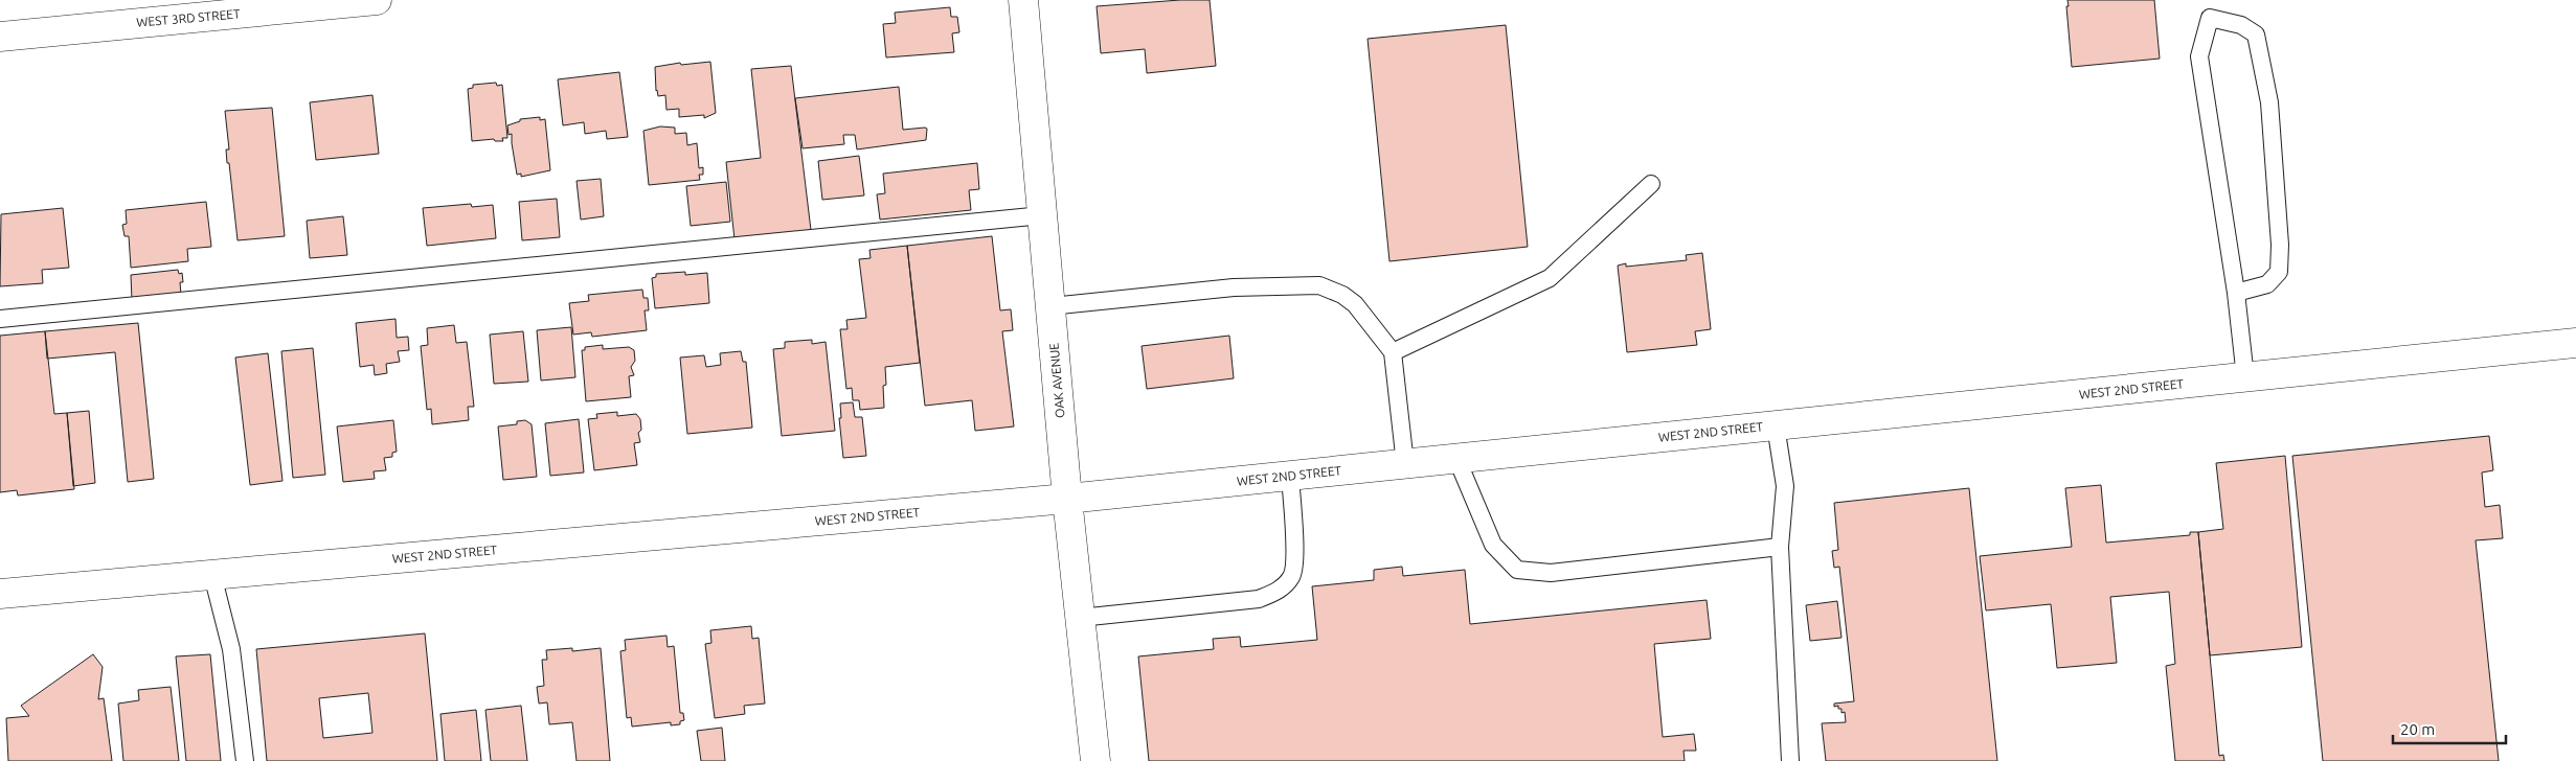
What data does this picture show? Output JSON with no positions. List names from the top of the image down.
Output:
{
  "streets": {
    "street": ["WEST 3RD STREET", "OAK AVENUE", "WEST 2ND STREET"]
  },
  "crossings": [
    ["OAK AVENUE", "WEST 2ND STREET"]
  ],
  "scale_bar": "20 m"
}
